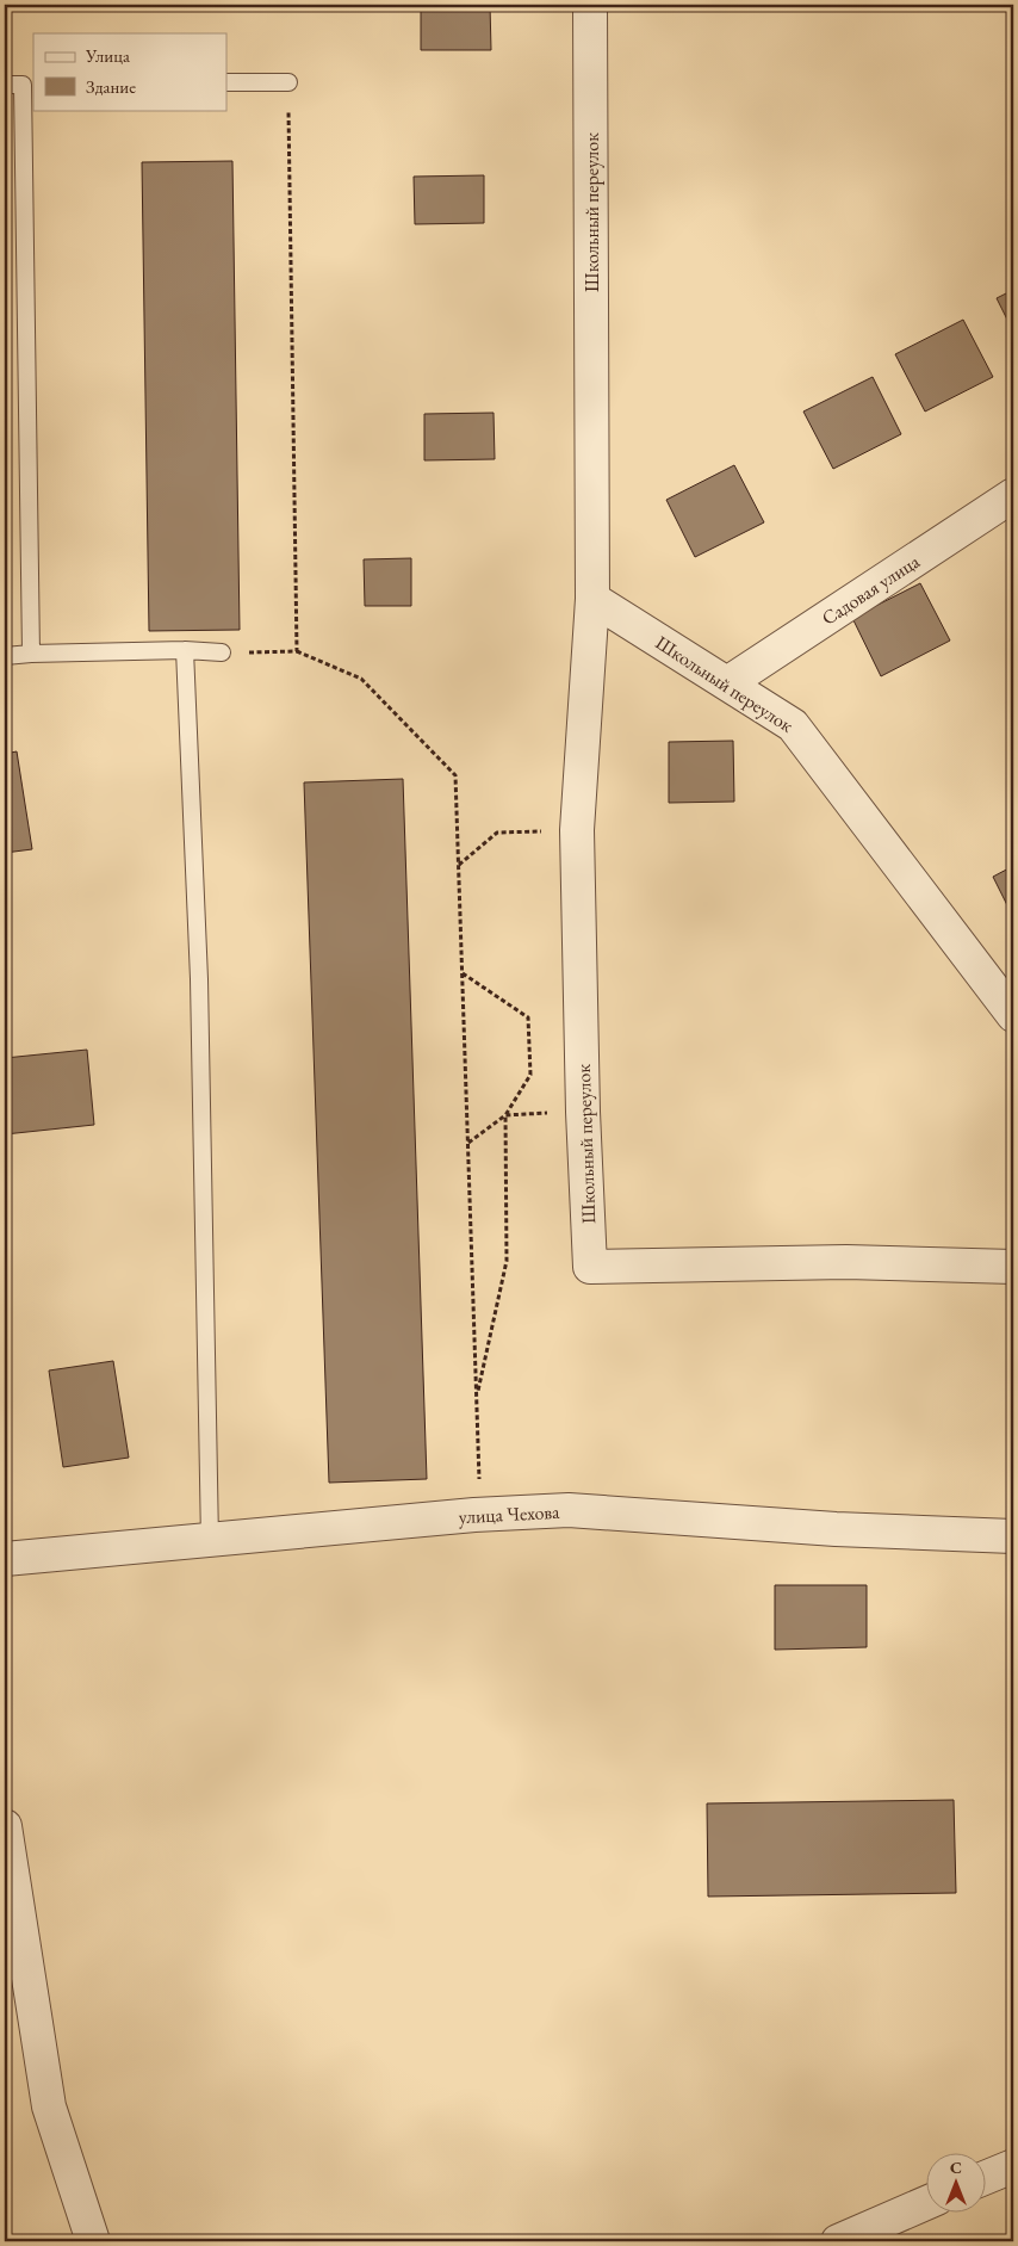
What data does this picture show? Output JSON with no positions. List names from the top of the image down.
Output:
{
  "streets": {
    "street": ["Школьный переулок", "Садовая улица", "улица Чехова"]
  },
  "crossings": [
    ["Школьный переулок", "Садовая улица"]
  ],
  "legend": ["Улица", "Здание"],
  "north": "top"
}
